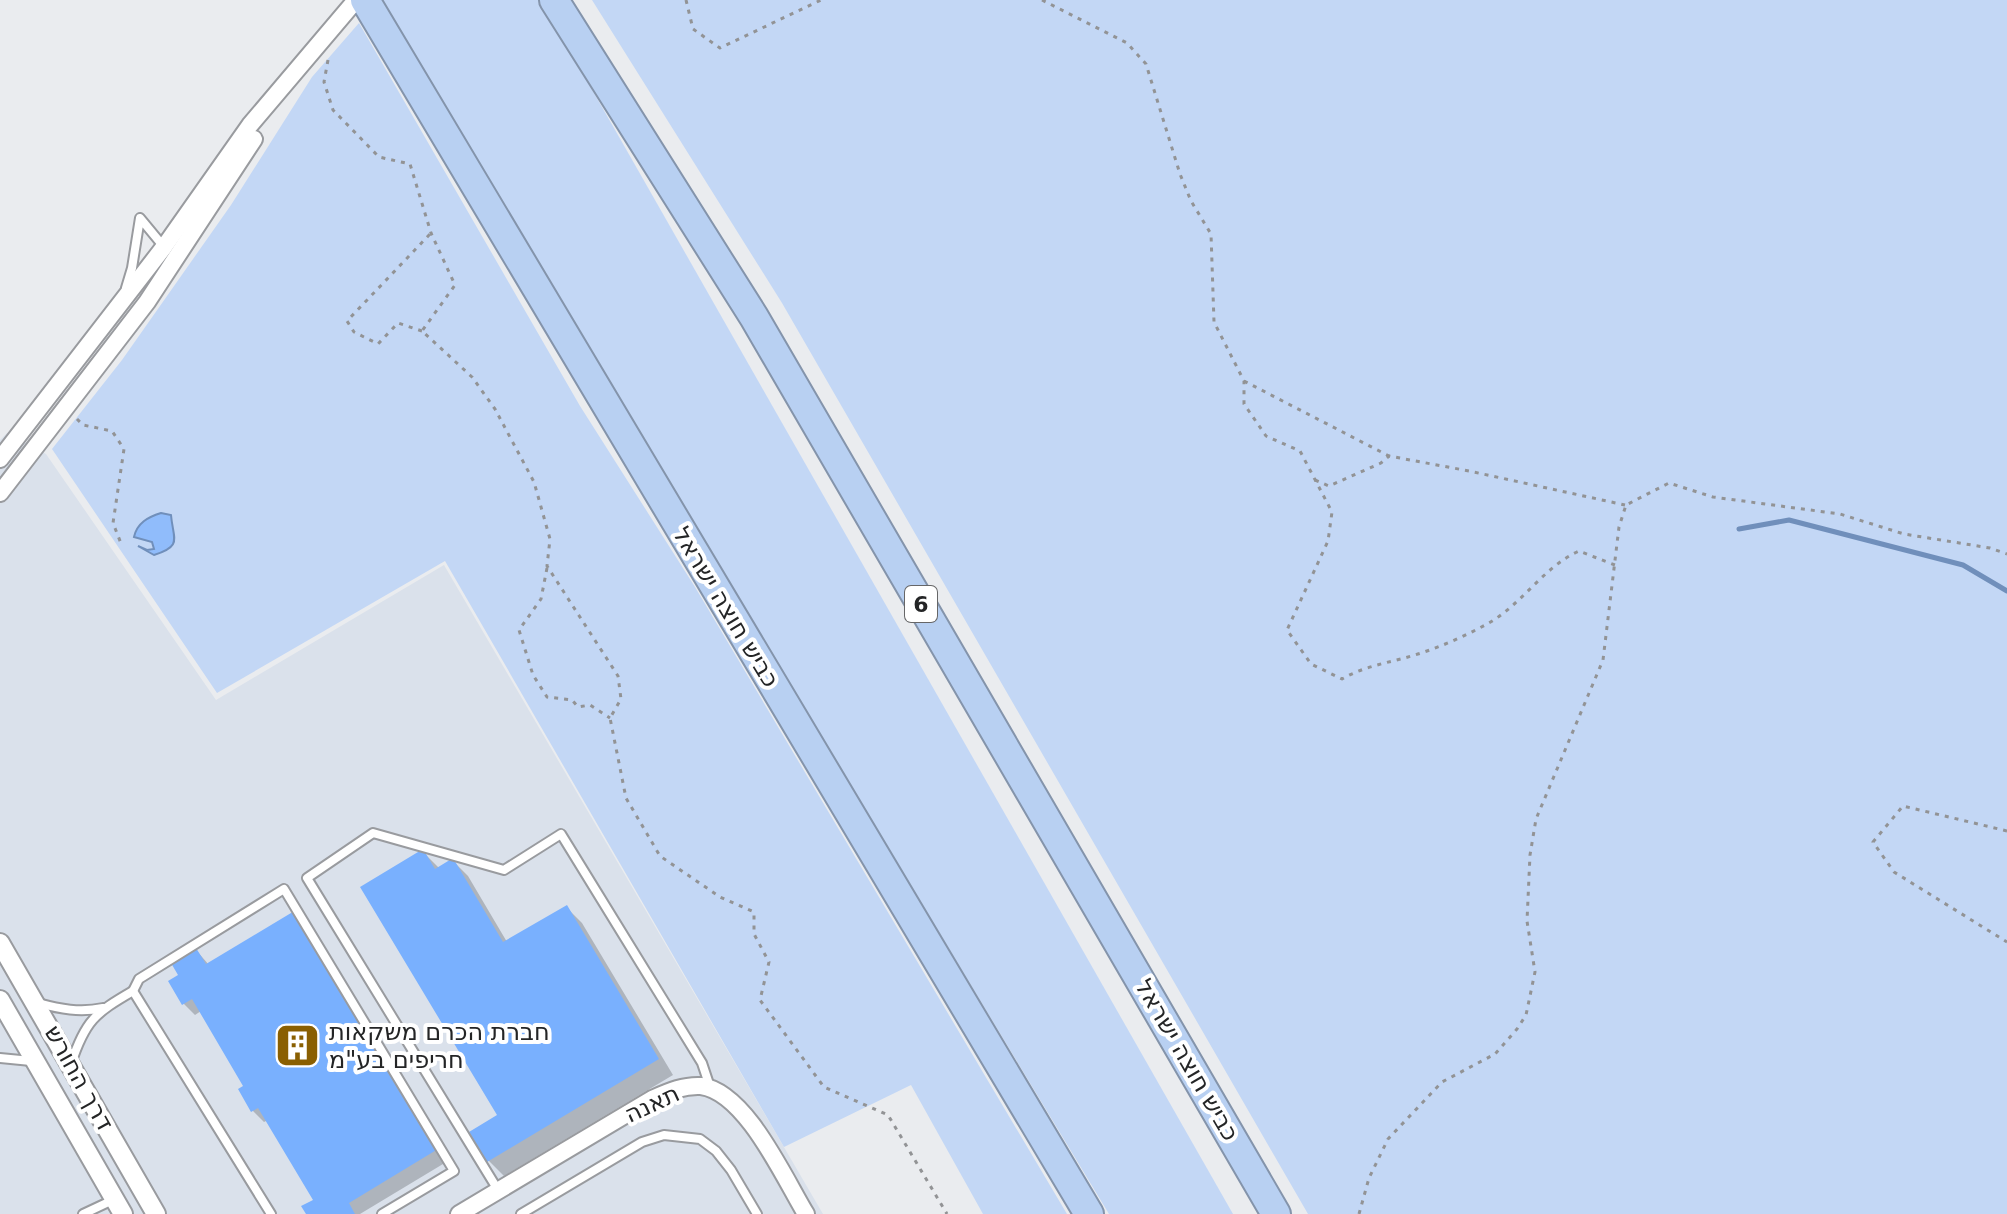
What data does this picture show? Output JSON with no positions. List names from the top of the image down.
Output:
{
  "streets": {
    "highway": ["6", "כביש חוצה ישראל"],
    "street": ["דרך החורש", "תאנה"]
  },
  "places": {
    "building": ["חברת הכרם משקאות חריפים בע\"מ"]
  }
}
